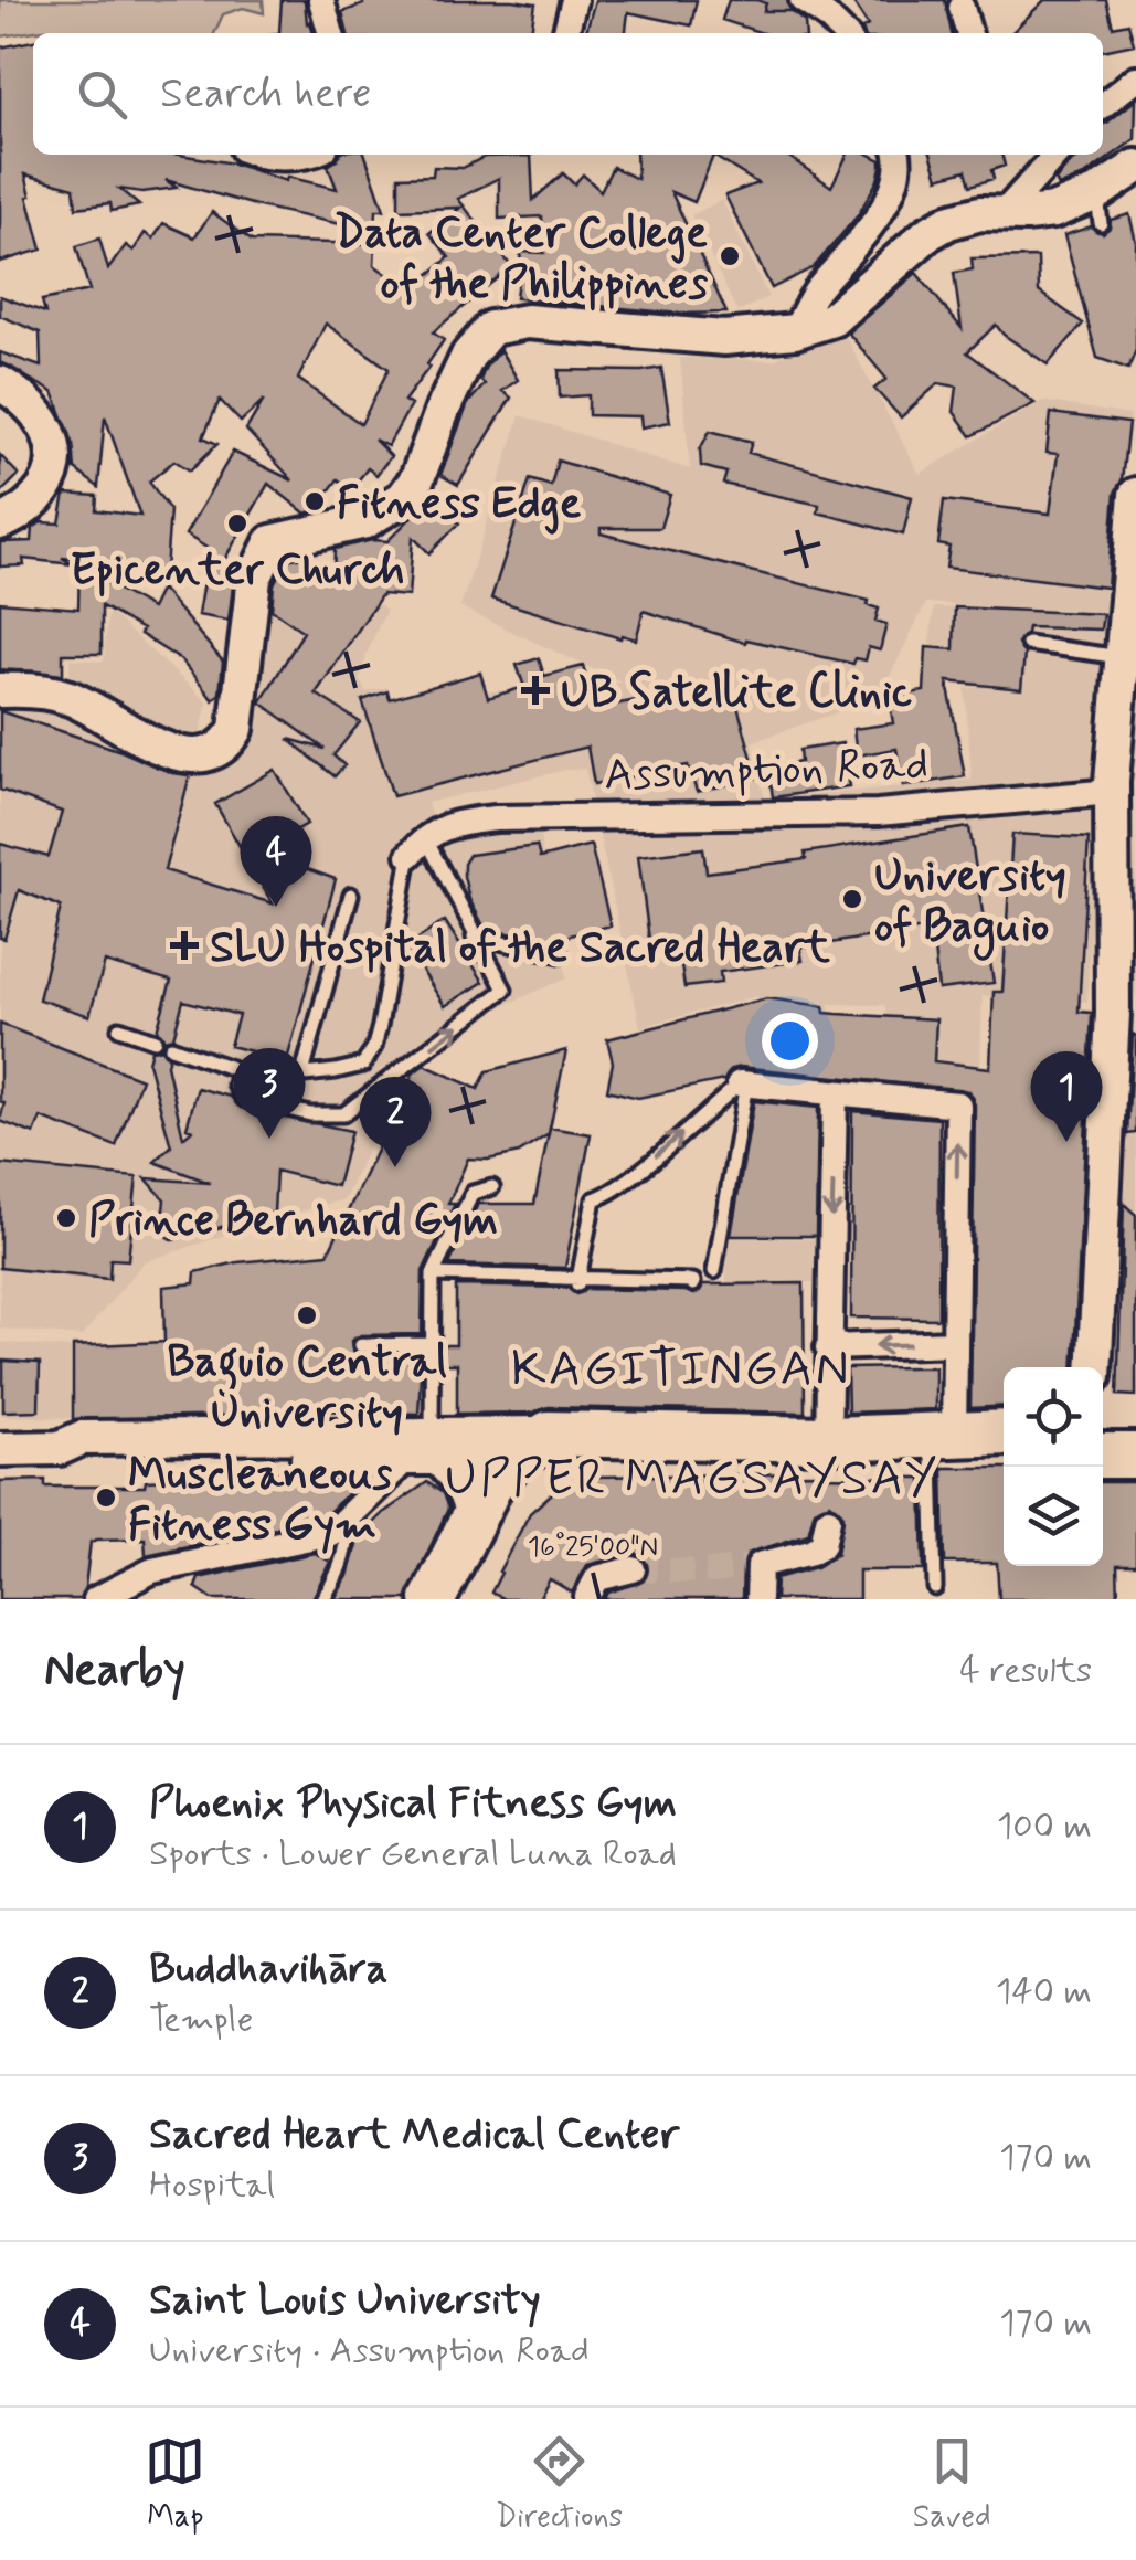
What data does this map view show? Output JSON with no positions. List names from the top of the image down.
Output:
{
  "streets": {
    "street": ["Assumption Road"]
  },
  "districts": ["KAGITINGAN", "UPPER MAGSAYSAY"],
  "places": {
    "other": [
      "Data Center College of the Philippines",
      "Fitness Edge",
      "Epicenter Church",
      "University of Baguio",
      "Prince Bernhard Gym",
      "Baguio Central University",
      "Muscleaneous Fitness Gym"
    ],
    "health": ["UB Satellite Clinic", "SLU Hospital of the Sacred Heart"]
  },
  "page": {
    "search": "Search here",
    "pins": [
      "4",
      "3",
      "1",
      "2"
    ],
    "heading": ["Nearby", "4 results"],
    "list": [
      {
        "mark": "1",
        "name": "Phoenix Physical Fitness Gym",
        "note": "Sports · Lower General Luna Road",
        "value": "100 m"
      },
      {
        "mark": "2",
        "name": "Buddhavihāra",
        "note": "Temple",
        "value": "140 m"
      },
      {
        "mark": "3",
        "name": "Sacred Heart Medical Center",
        "note": "Hospital",
        "value": "170 m"
      },
      {
        "mark": "4",
        "name": "Saint Louis University",
        "note": "University · Assumption Road",
        "value": "170 m"
      }
    ],
    "nav": ["Map", "Directions", "Saved"]
  },
  "coordinates": ["16°25'00\"N"]
}
